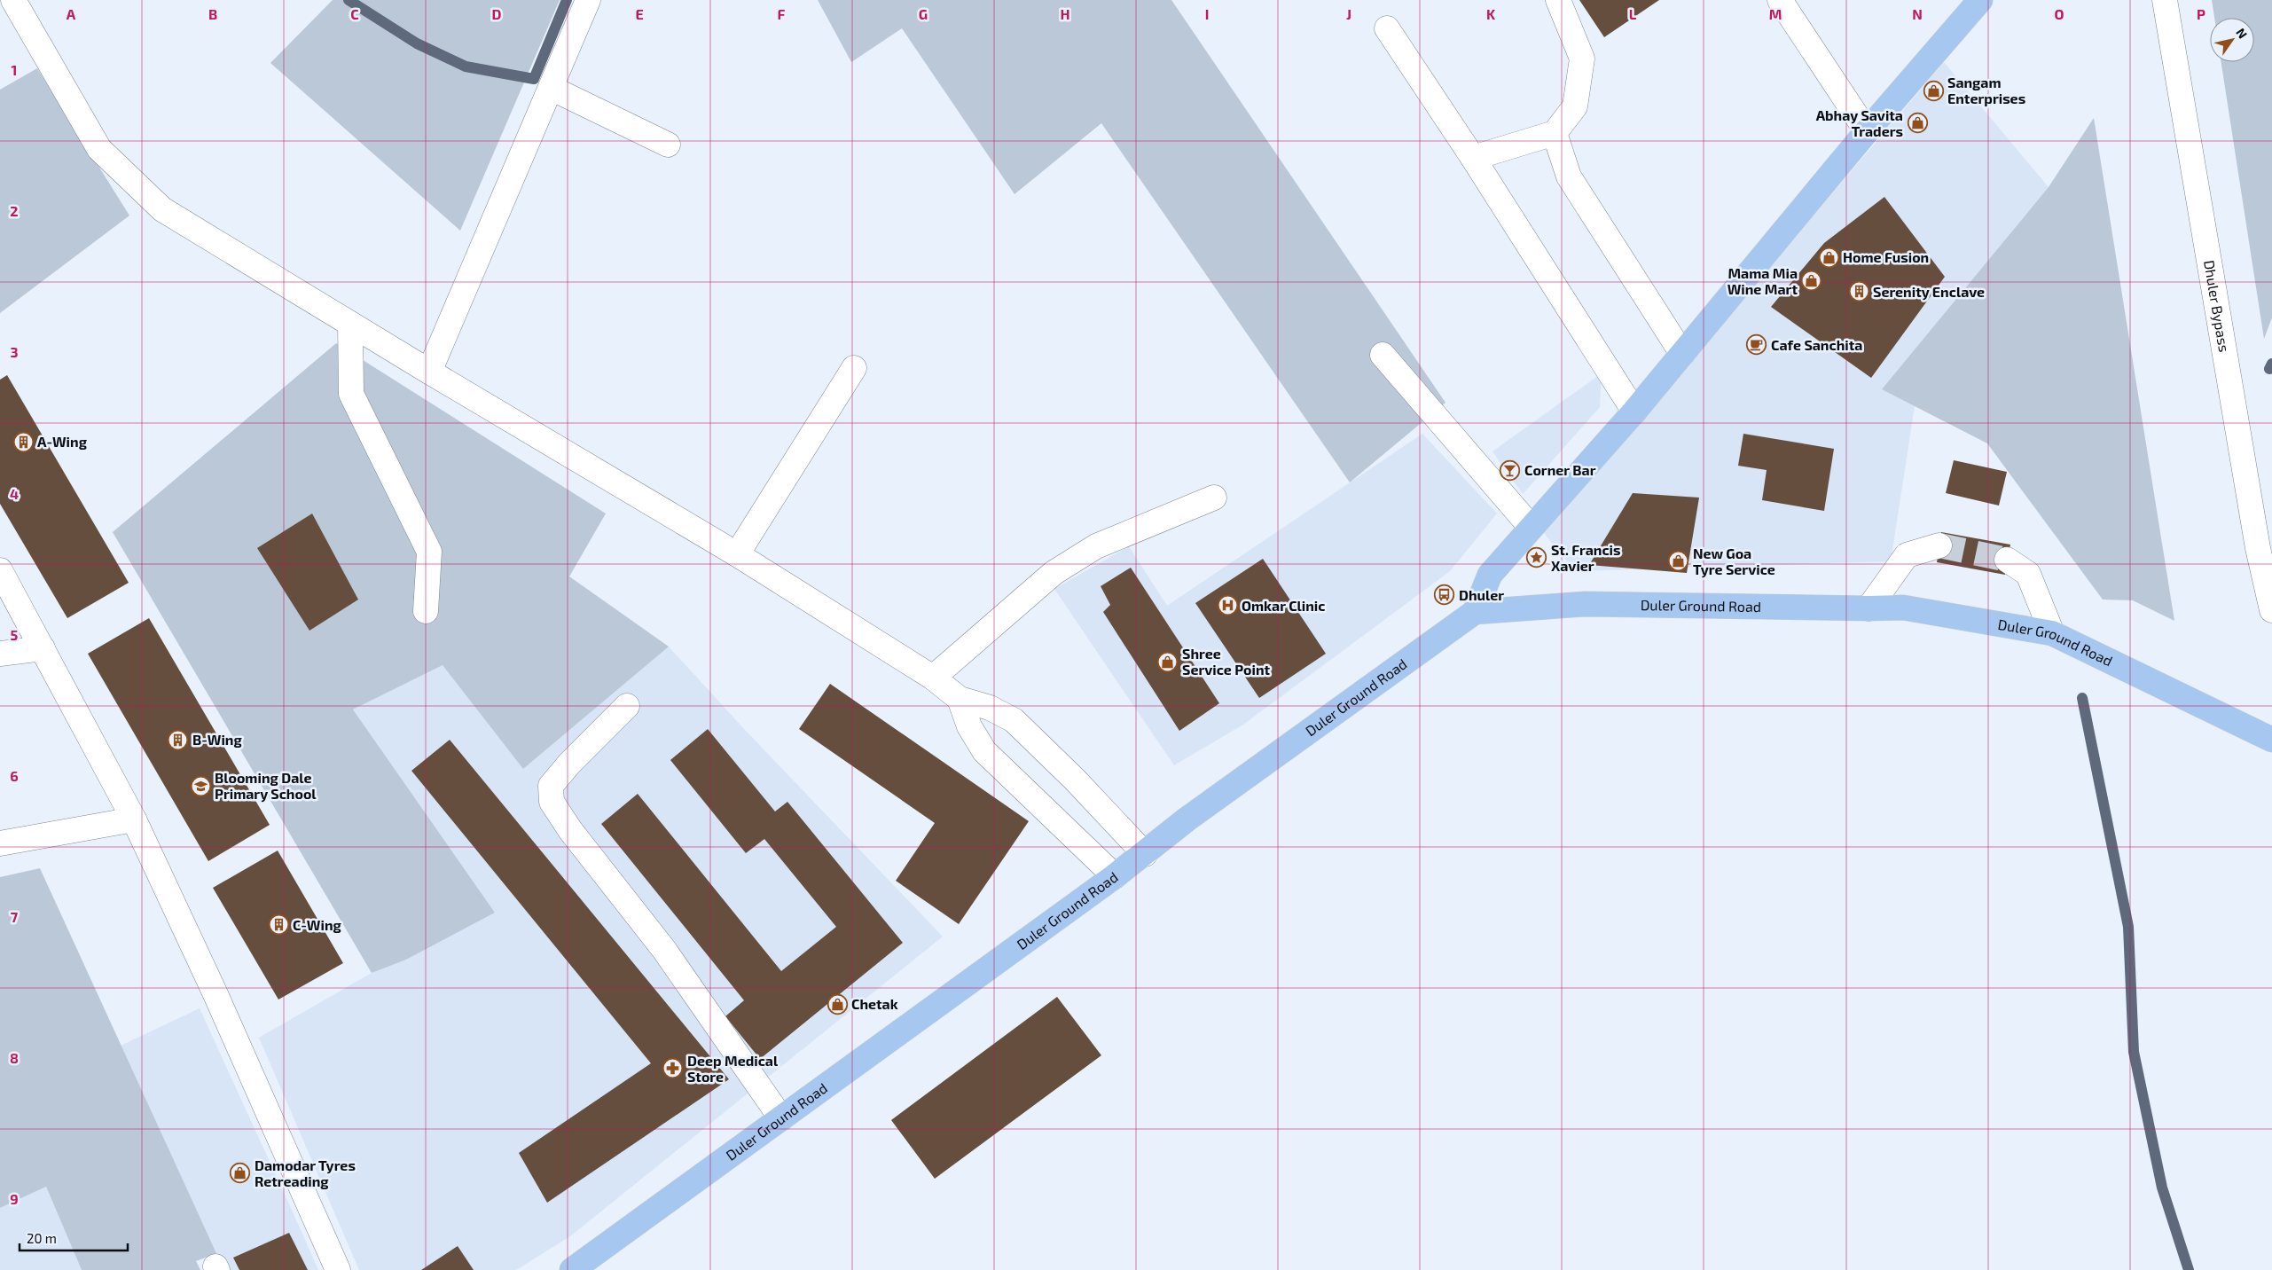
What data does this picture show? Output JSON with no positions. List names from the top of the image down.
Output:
{
  "streets": {
    "main road": ["Duler Ground Road"],
    "street": ["Dhuler Bypass"]
  },
  "places": {
    "shop": [
      "Sangam Enterprises",
      "Abhay Savita Traders",
      "Home Fusion",
      "Mama Mia Wine Mart",
      "New Goa Tyre Service",
      "Shree Service Point",
      "Chetak",
      "Damodar Tyres Retreading"
    ],
    "building": [
      "Serenity Enclave",
      "A-Wing",
      "B-Wing",
      "C-Wing"
    ],
    "cafe": ["Cafe Sanchita"],
    "bar": ["Corner Bar"],
    "place": ["St. Francis Xavier"],
    "bus stop": ["Dhuler"],
    "hospital": ["Omkar Clinic"],
    "school or university": ["Blooming Dale Primary School"],
    "pharmacy": ["Deep Medical Store"]
  },
  "scale_bar": "20 m",
  "north": "top right",
  "grid": {
    "columns": [
      "A",
      "B",
      "C",
      "D",
      "E",
      "F",
      "G",
      "H",
      "I",
      "J",
      "K",
      "L",
      "M",
      "N",
      "O",
      "P"
    ],
    "rows": [
      "1",
      "2",
      "3",
      "4",
      "5",
      "6",
      "7",
      "8",
      "9"
    ]
  }
}
